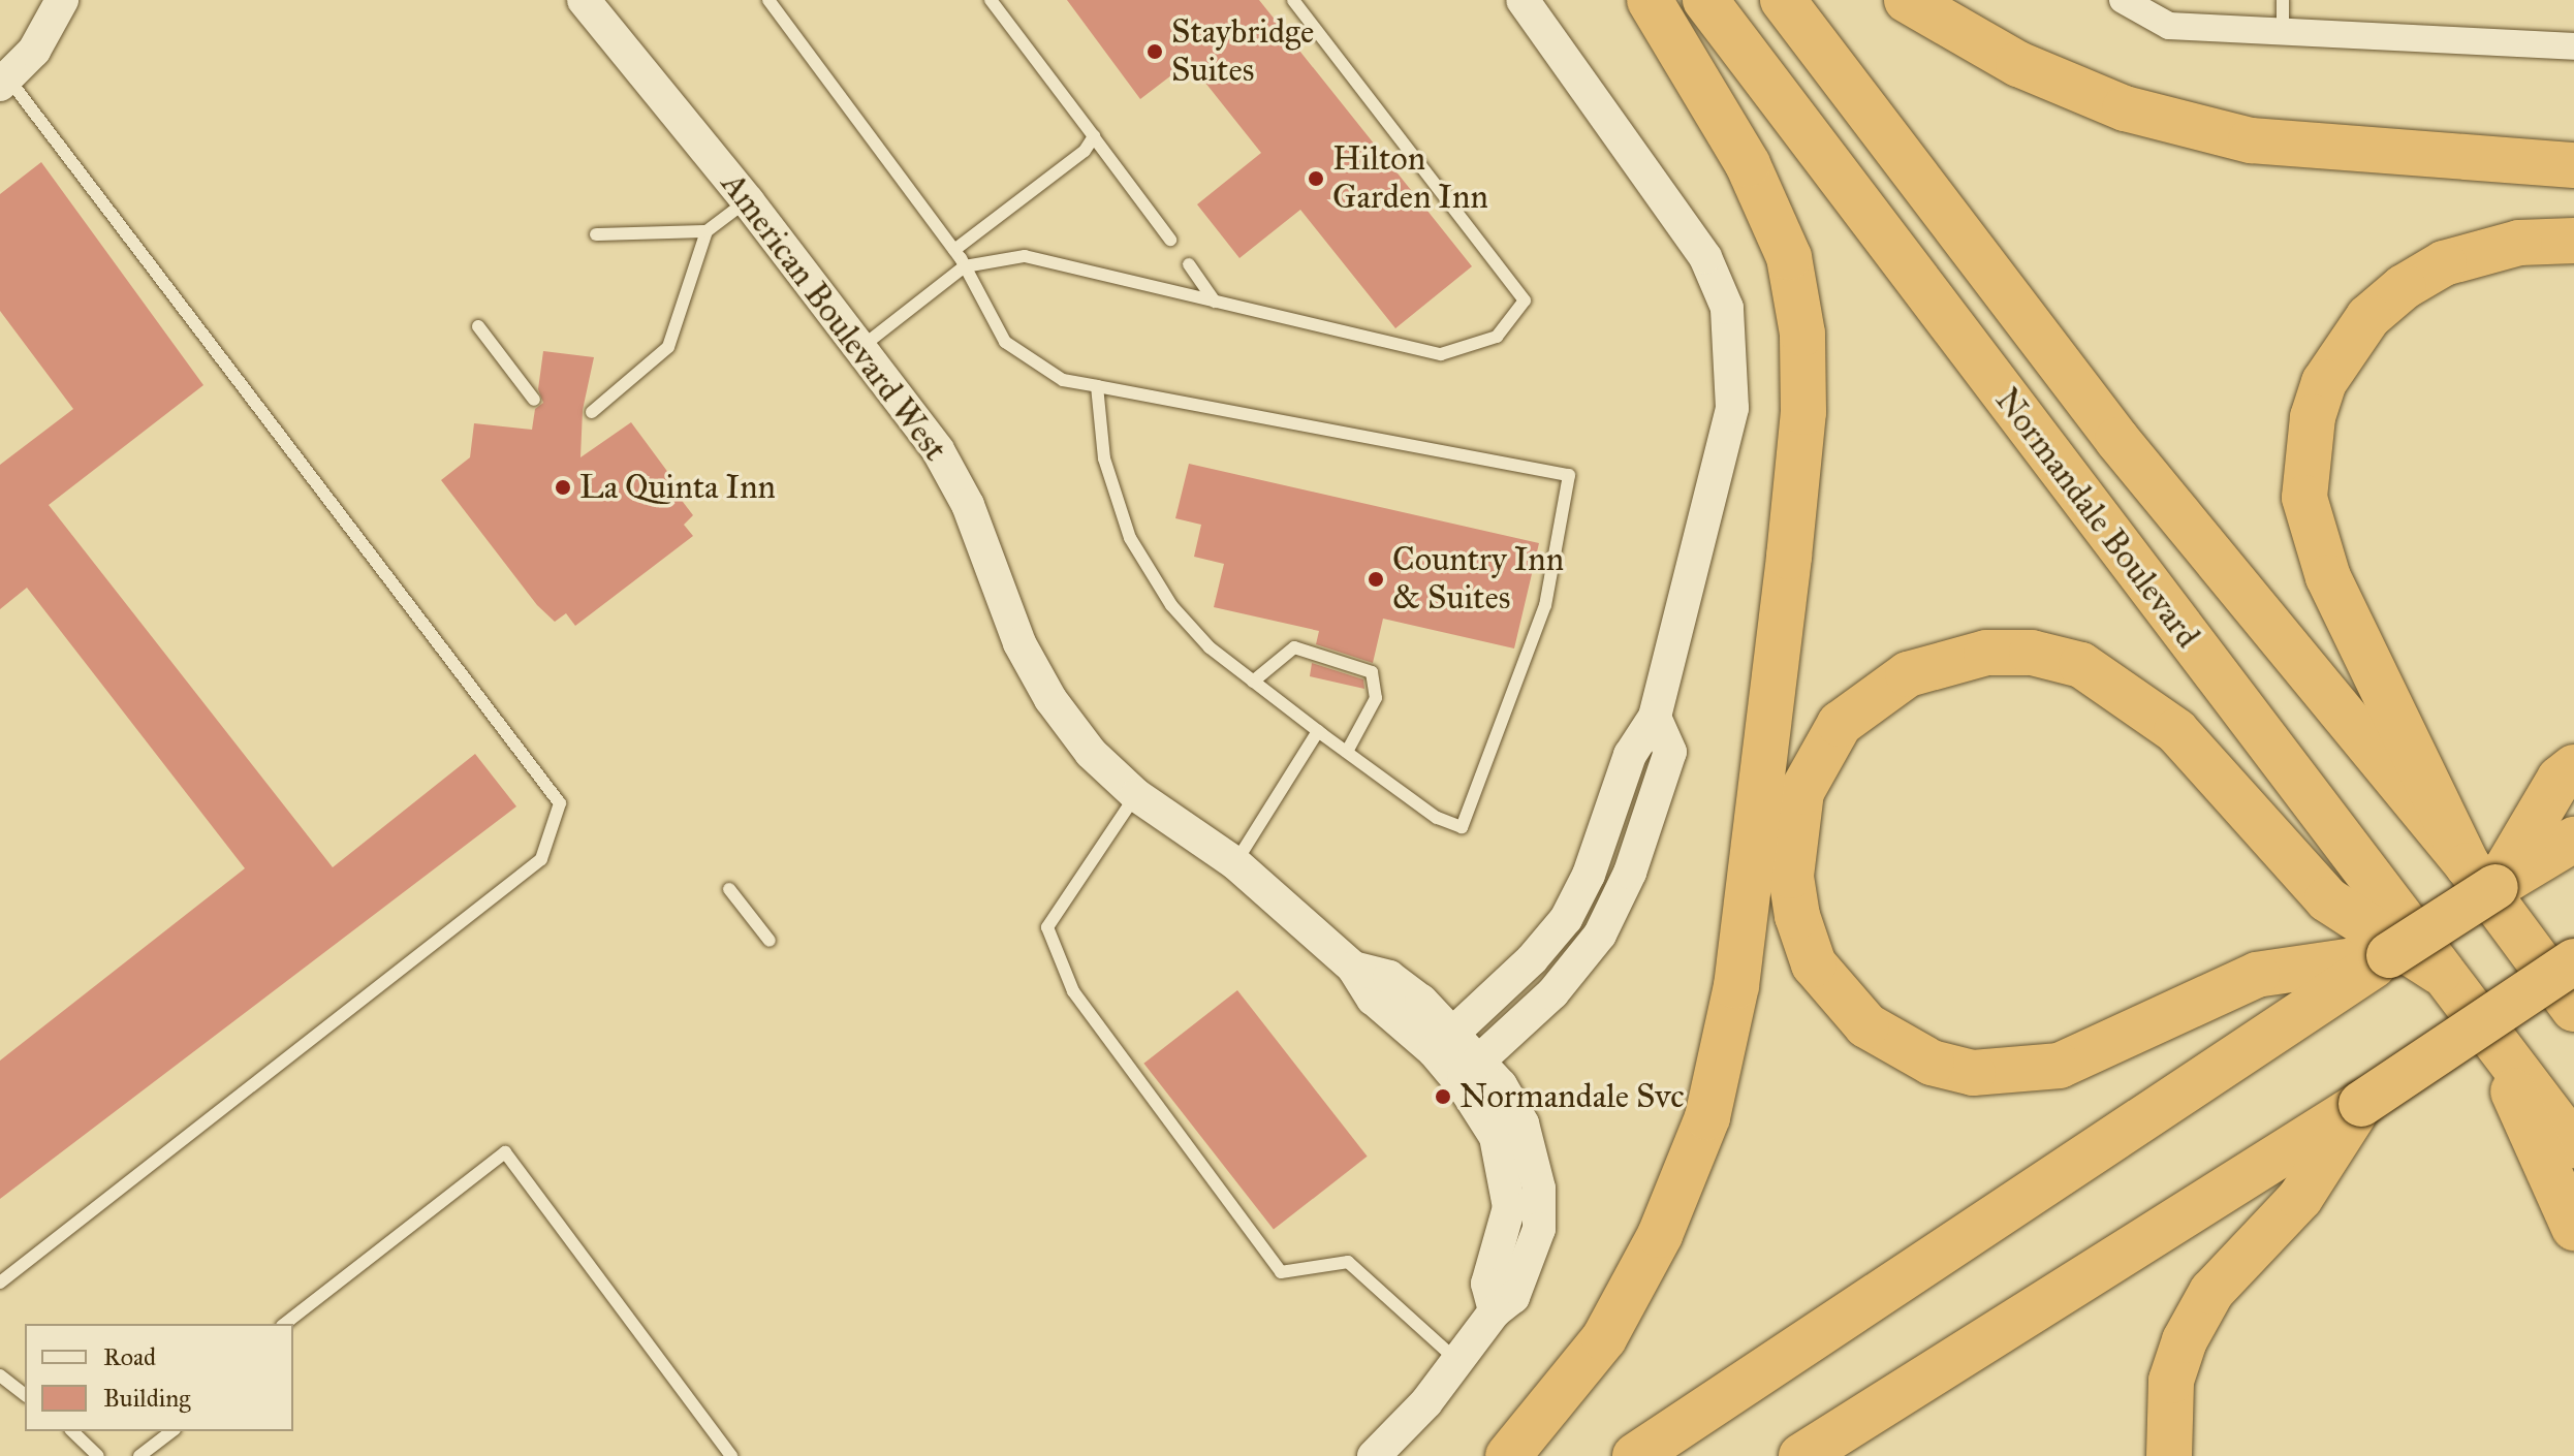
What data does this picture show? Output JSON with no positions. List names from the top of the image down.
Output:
{
  "streets": {
    "highway": ["Normandale Boulevard"],
    "street": ["American Boulevard West"]
  },
  "places": [
    "Staybridge Suites",
    "Hilton Garden Inn",
    "La Quinta Inn",
    "Country Inn & Suites",
    "Normandale Svc"
  ],
  "legend": ["Road", "Building"]
}
